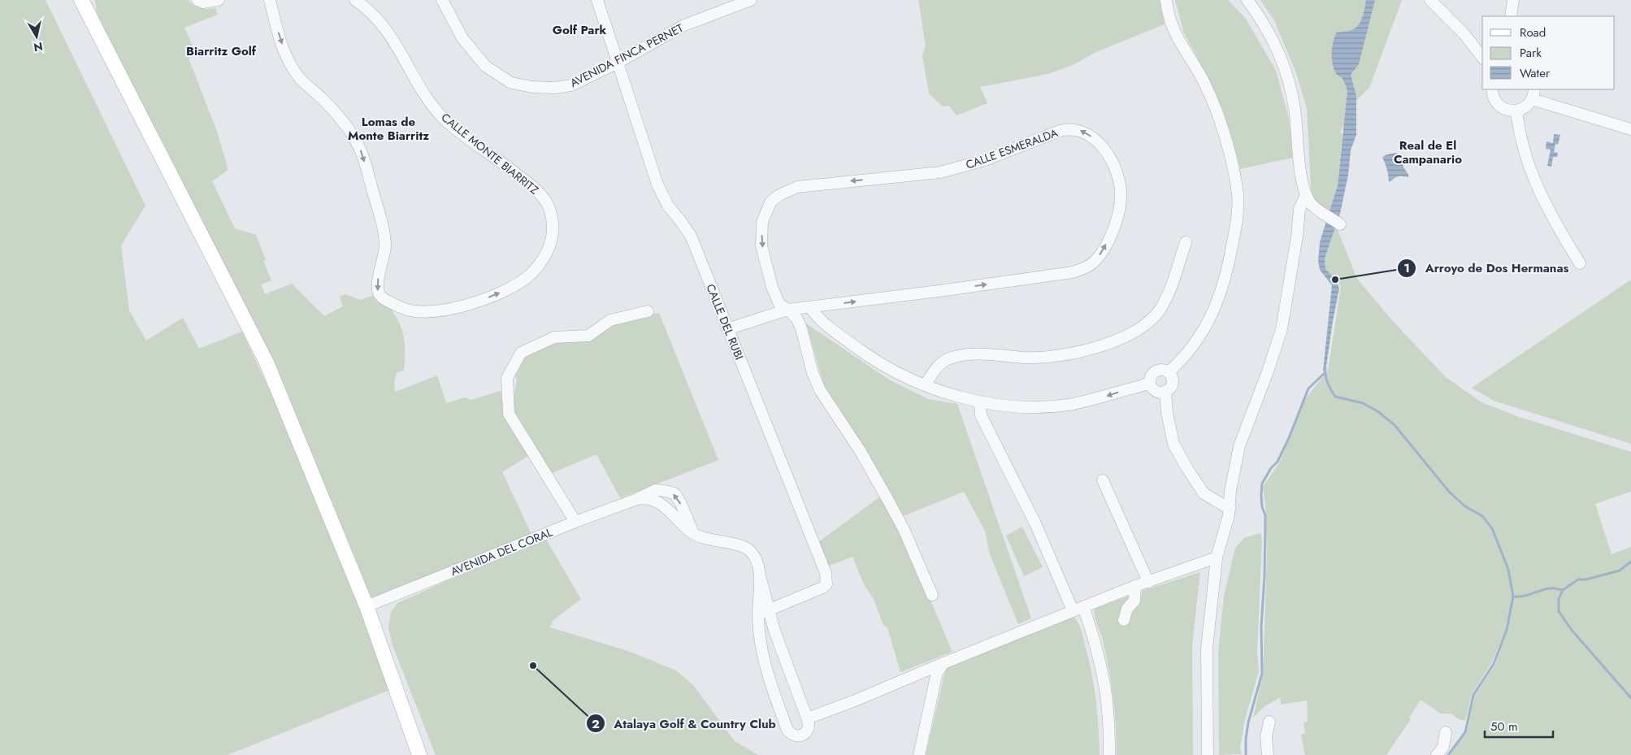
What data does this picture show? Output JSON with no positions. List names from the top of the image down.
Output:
{
  "streets": {
    "street": [
      "AVENIDA FINCA PERNET",
      "CALLE ESMERALDA",
      "CALLE MONTE BIARRITZ",
      "CALLE DEL RUBI",
      "AVENIDA DEL CORAL"
    ]
  },
  "crossings": [
    ["AVENIDA FINCA PERNET", "CALLE DEL RUBI"],
    ["CALLE ESMERALDA", "CALLE DEL RUBI"],
    ["CALLE DEL RUBI", "AVENIDA DEL CORAL"]
  ],
  "districts": [
    "Golf Park",
    "Biarritz Golf",
    "Lomas de Monte Biarritz",
    "Real de El Campanario"
  ],
  "places": ["Arroyo de Dos Hermanas", "Atalaya Golf & Country Club"],
  "legend": ["Road", "Park", "Water"],
  "scale_bar": "50 m",
  "north": "bottom"
}
